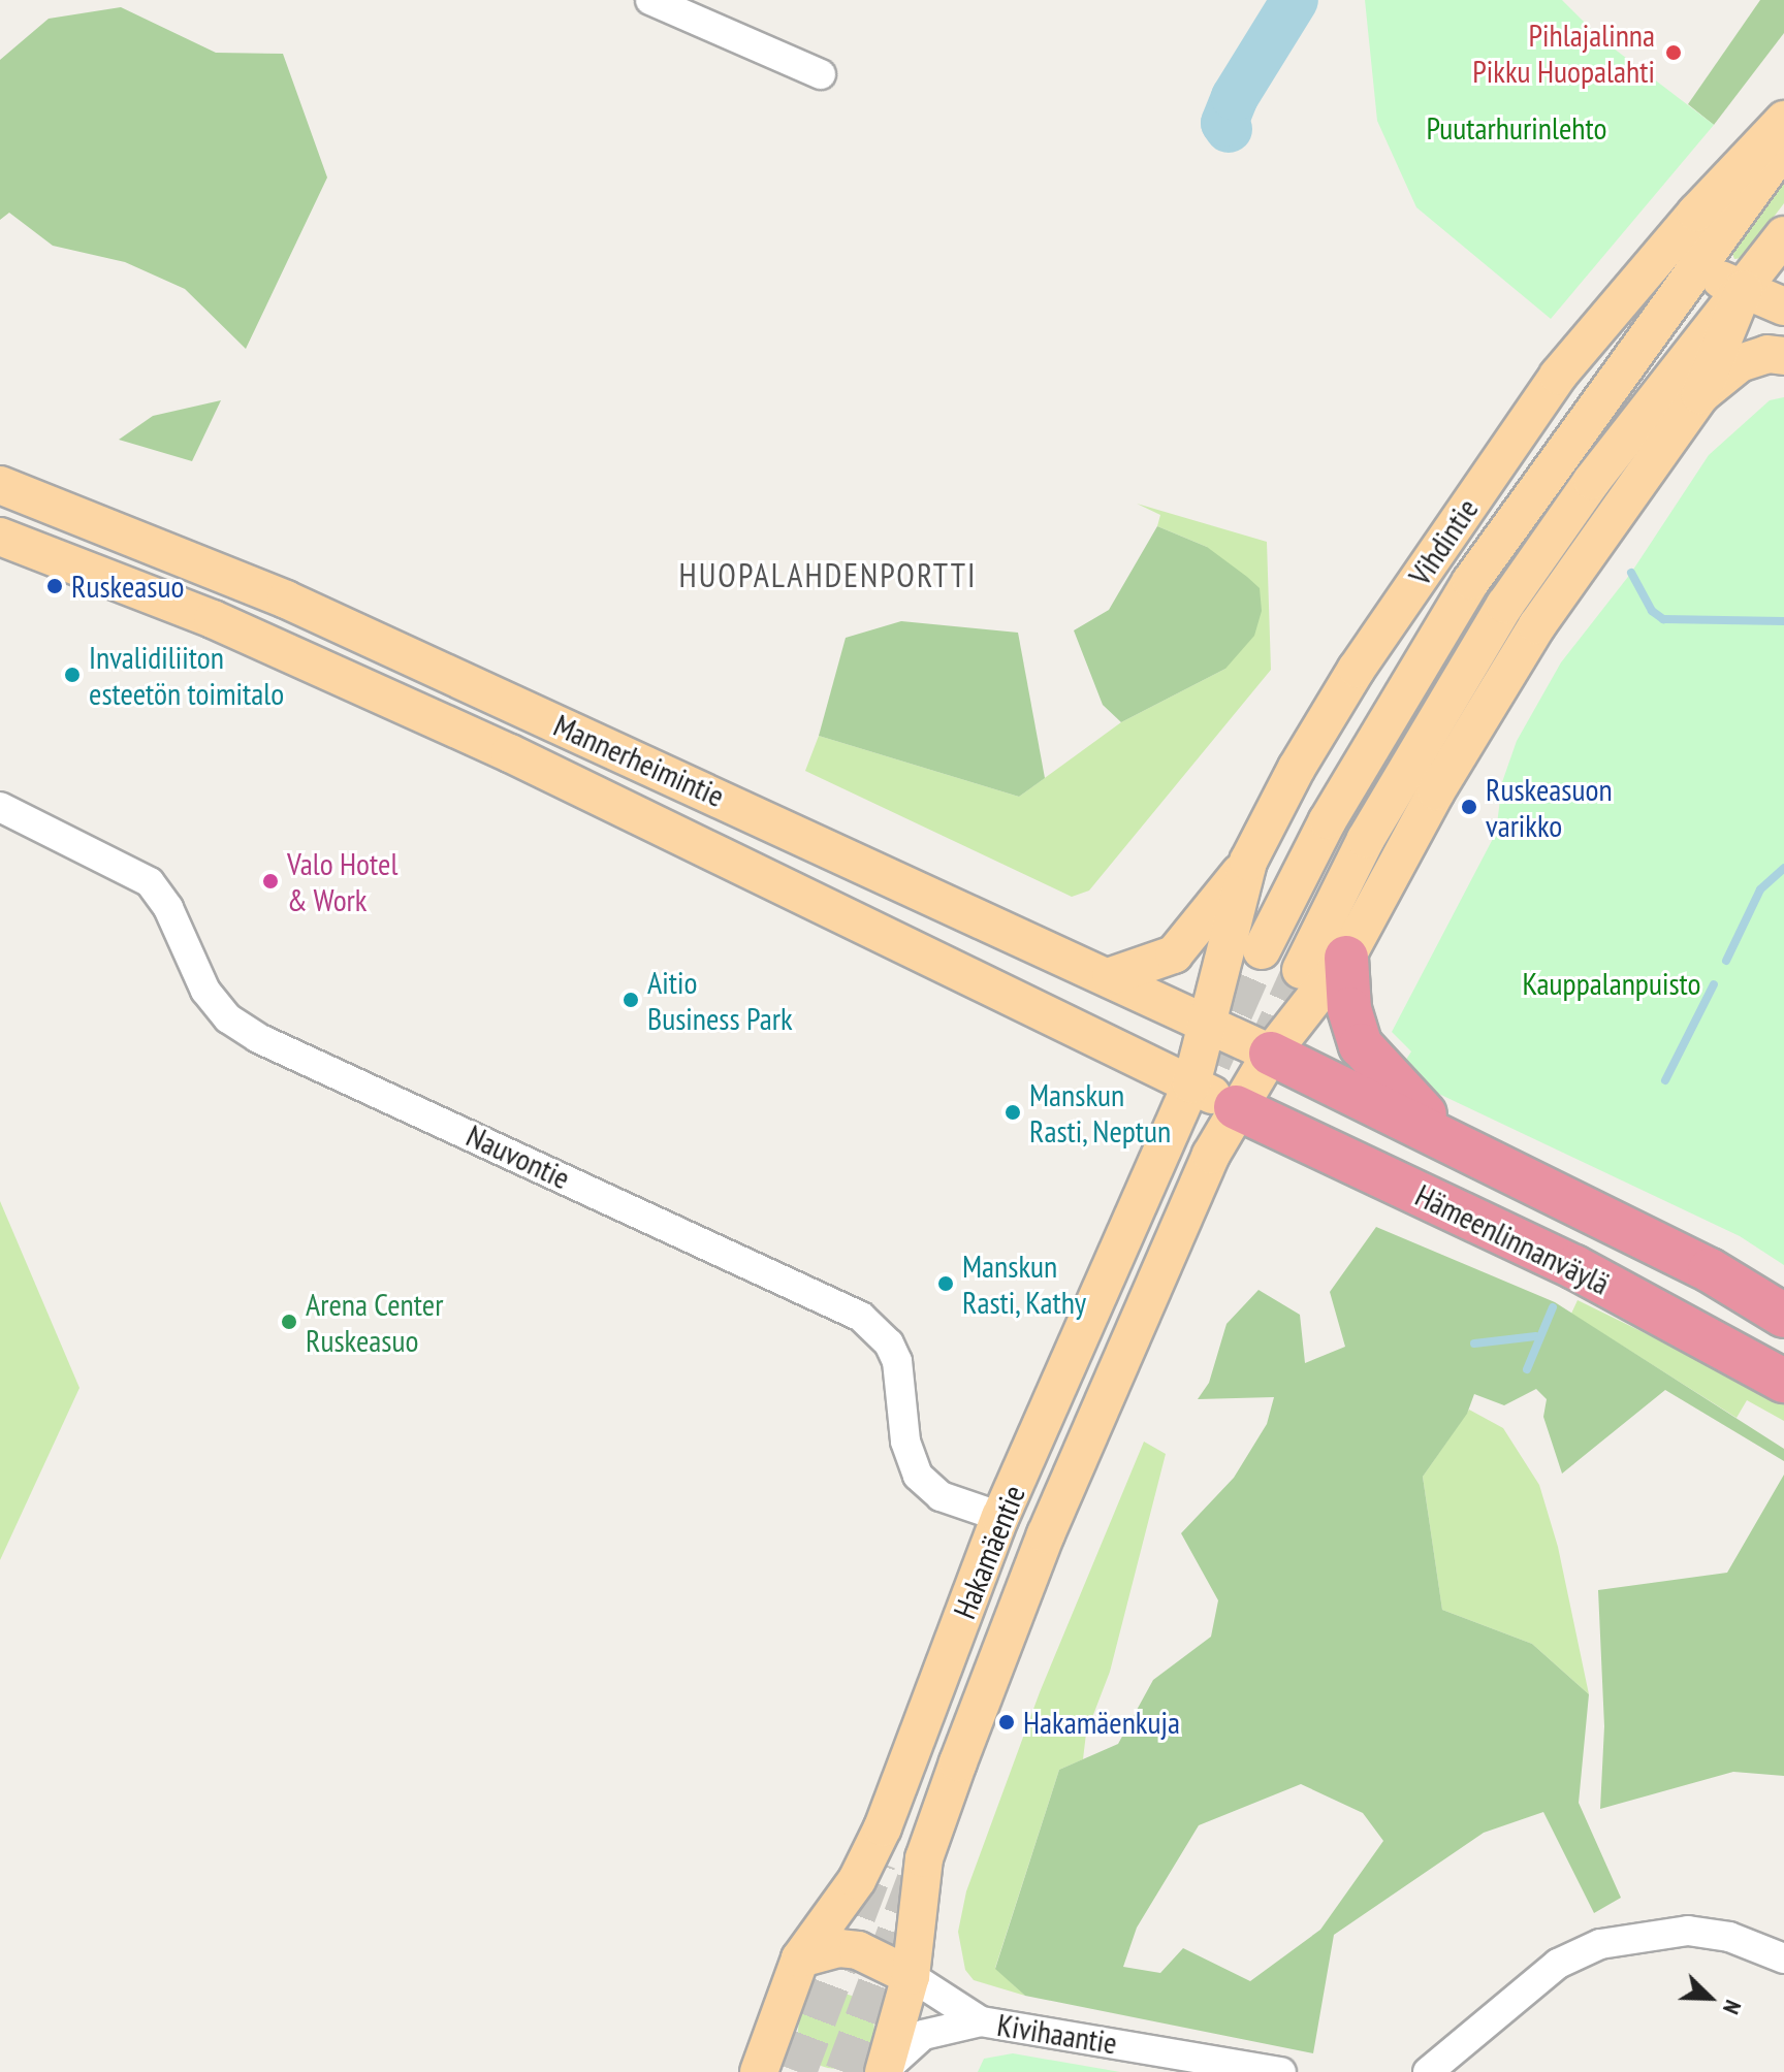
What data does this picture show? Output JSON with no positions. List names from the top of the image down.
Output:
{
  "streets": {
    "highway": ["Hämeenlinnanväylä"],
    "main road": ["Vihdintie", "Mannerheimintie", "Hakamäentie"],
    "street": ["Nauvontie", "Kivihaantie"]
  },
  "crossings": [
    ["Vihdintie", "Mannerheimintie"],
    ["Vihdintie", "Hakamäentie"],
    ["Mannerheimintie", "Hämeenlinnanväylä"],
    ["Mannerheimintie", "Hakamäentie"],
    ["Nauvontie", "Hakamäentie"],
    ["Hämeenlinnanväylä", "Hakamäentie"],
    ["Hakamäentie", "Kivihaantie"]
  ],
  "districts": ["HUOPALAHDENPORTTI"],
  "parks": ["Puutarhurinlehto", "Kauppalanpuisto"],
  "places": [
    "Pihlajalinna Pikku Huopalahti",
    "Ruskeasuo",
    "Invalidiliiton esteetön toimitalo",
    "Ruskeasuon varikko",
    "Valo Hotel & Work",
    "Aitio Business Park",
    "Manskun Rasti, Neptun",
    "Manskun Rasti, Kathy",
    "Arena Center Ruskeasuo",
    "Hakamäenkuja"
  ],
  "north": "bottom right"
}
